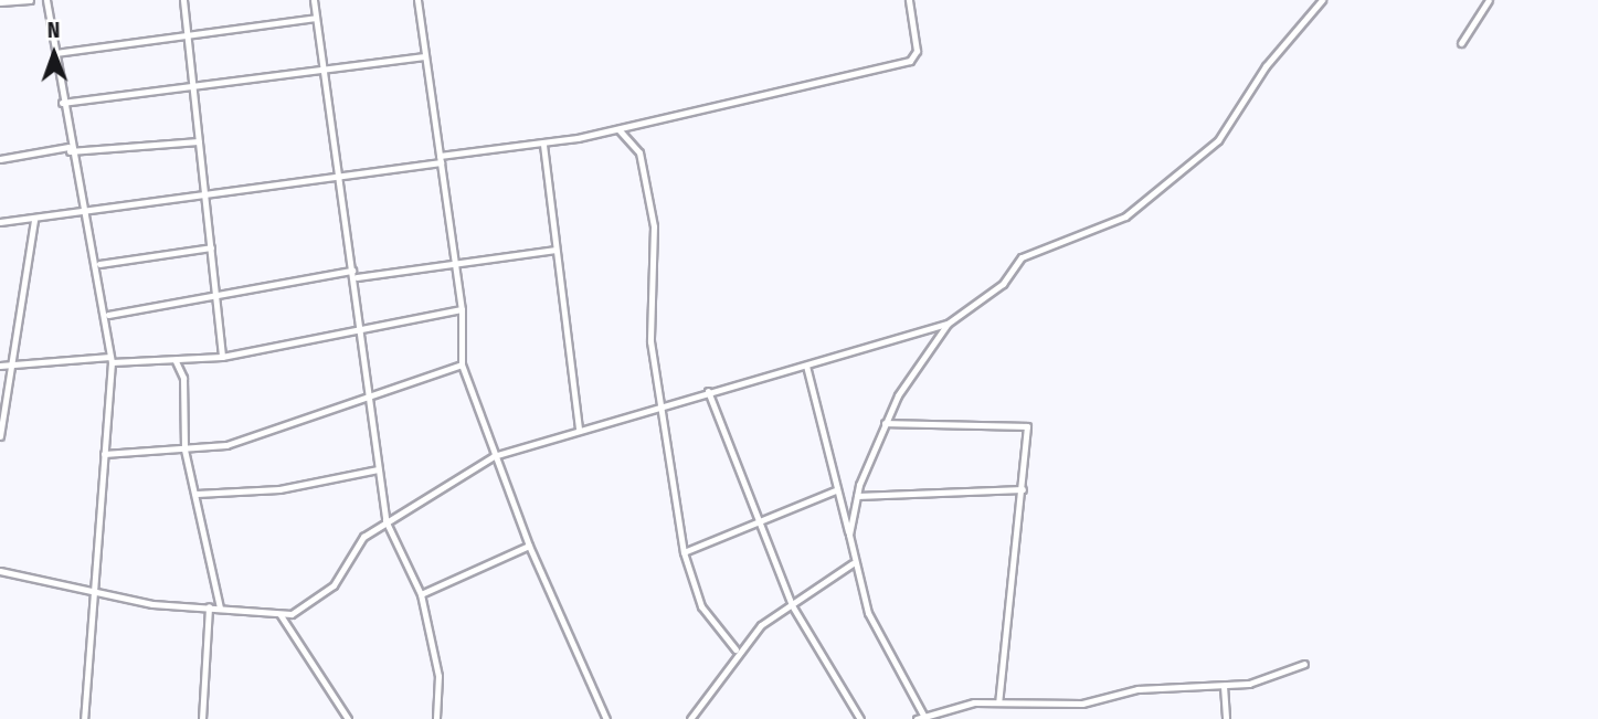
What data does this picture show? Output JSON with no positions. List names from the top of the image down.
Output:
{
  "north": "top"
}
